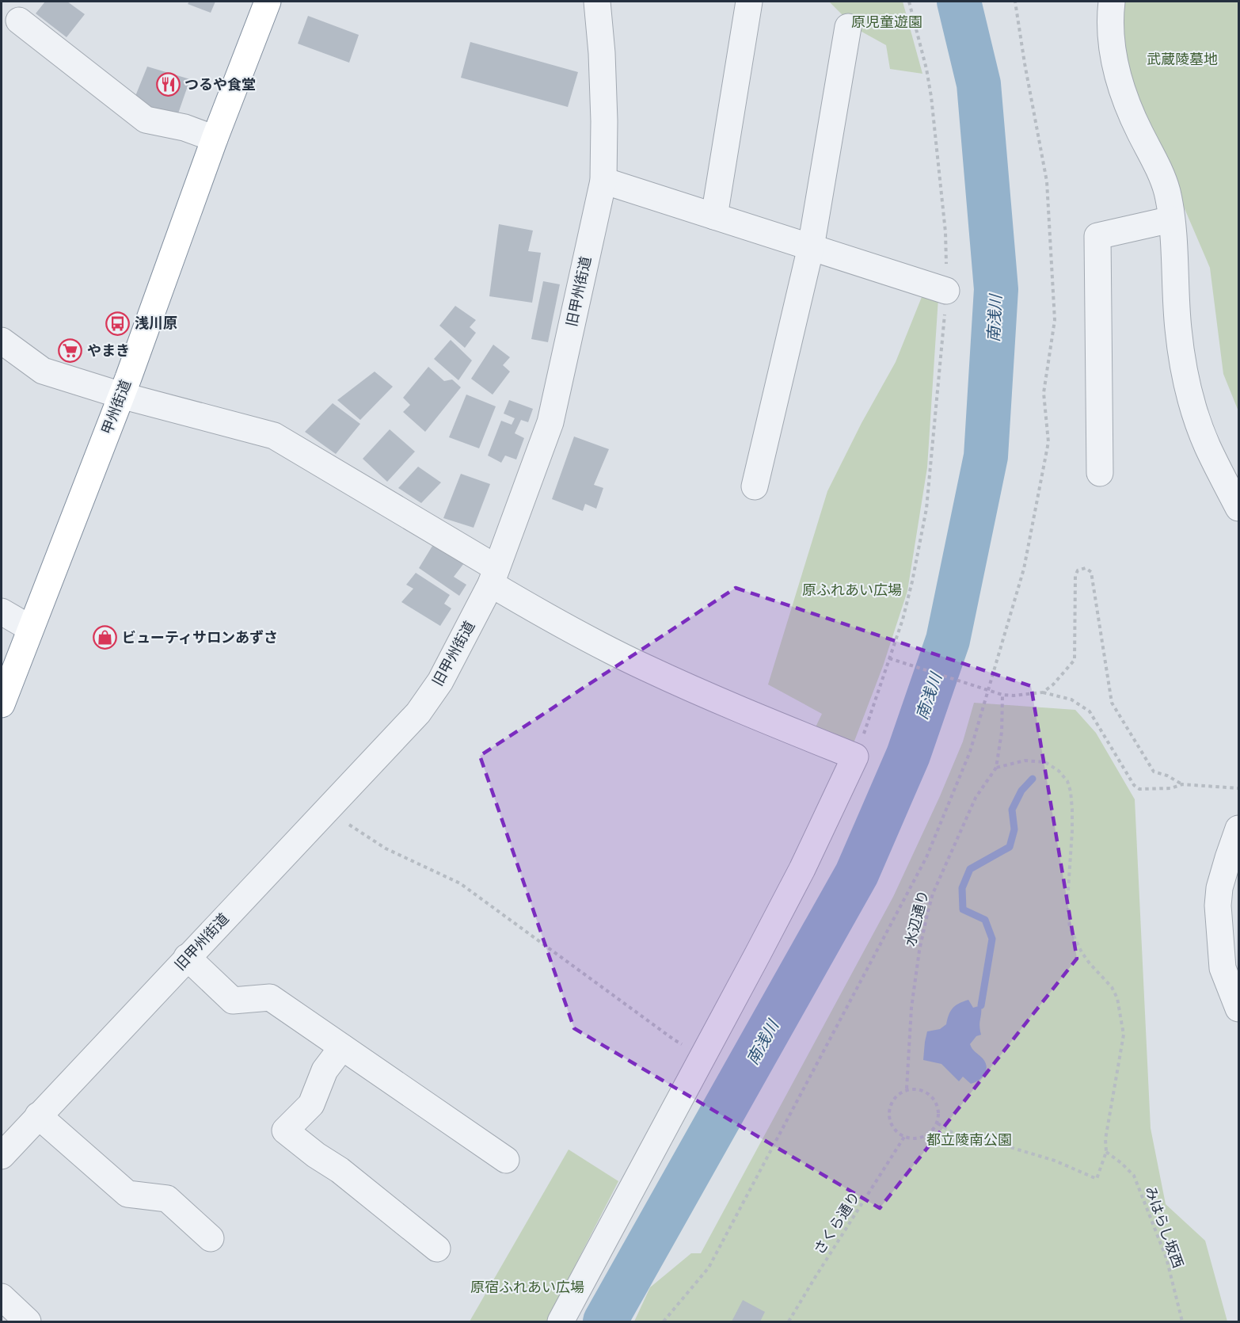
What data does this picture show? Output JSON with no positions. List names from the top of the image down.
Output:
{
  "streets": {
    "highway": ["甲州街道"],
    "street": ["旧甲州街道"],
    "path": ["水辺通り", "さくら通り", "みはらし坂西"]
  },
  "crossings": [
    ["水辺通り", "さくら通り"]
  ],
  "water": ["南浅川"],
  "parks": [
    "原児童遊園",
    "武蔵陵墓地",
    "原ふれあい広場",
    "都立陵南公園",
    "原宿ふれあい広場"
  ],
  "places": {
    "restaurant": ["つるや食堂"],
    "bus stop": ["浅川原"],
    "supermarket": ["やまき"],
    "shop": ["ビューティサロンあずさ"]
  }
}
